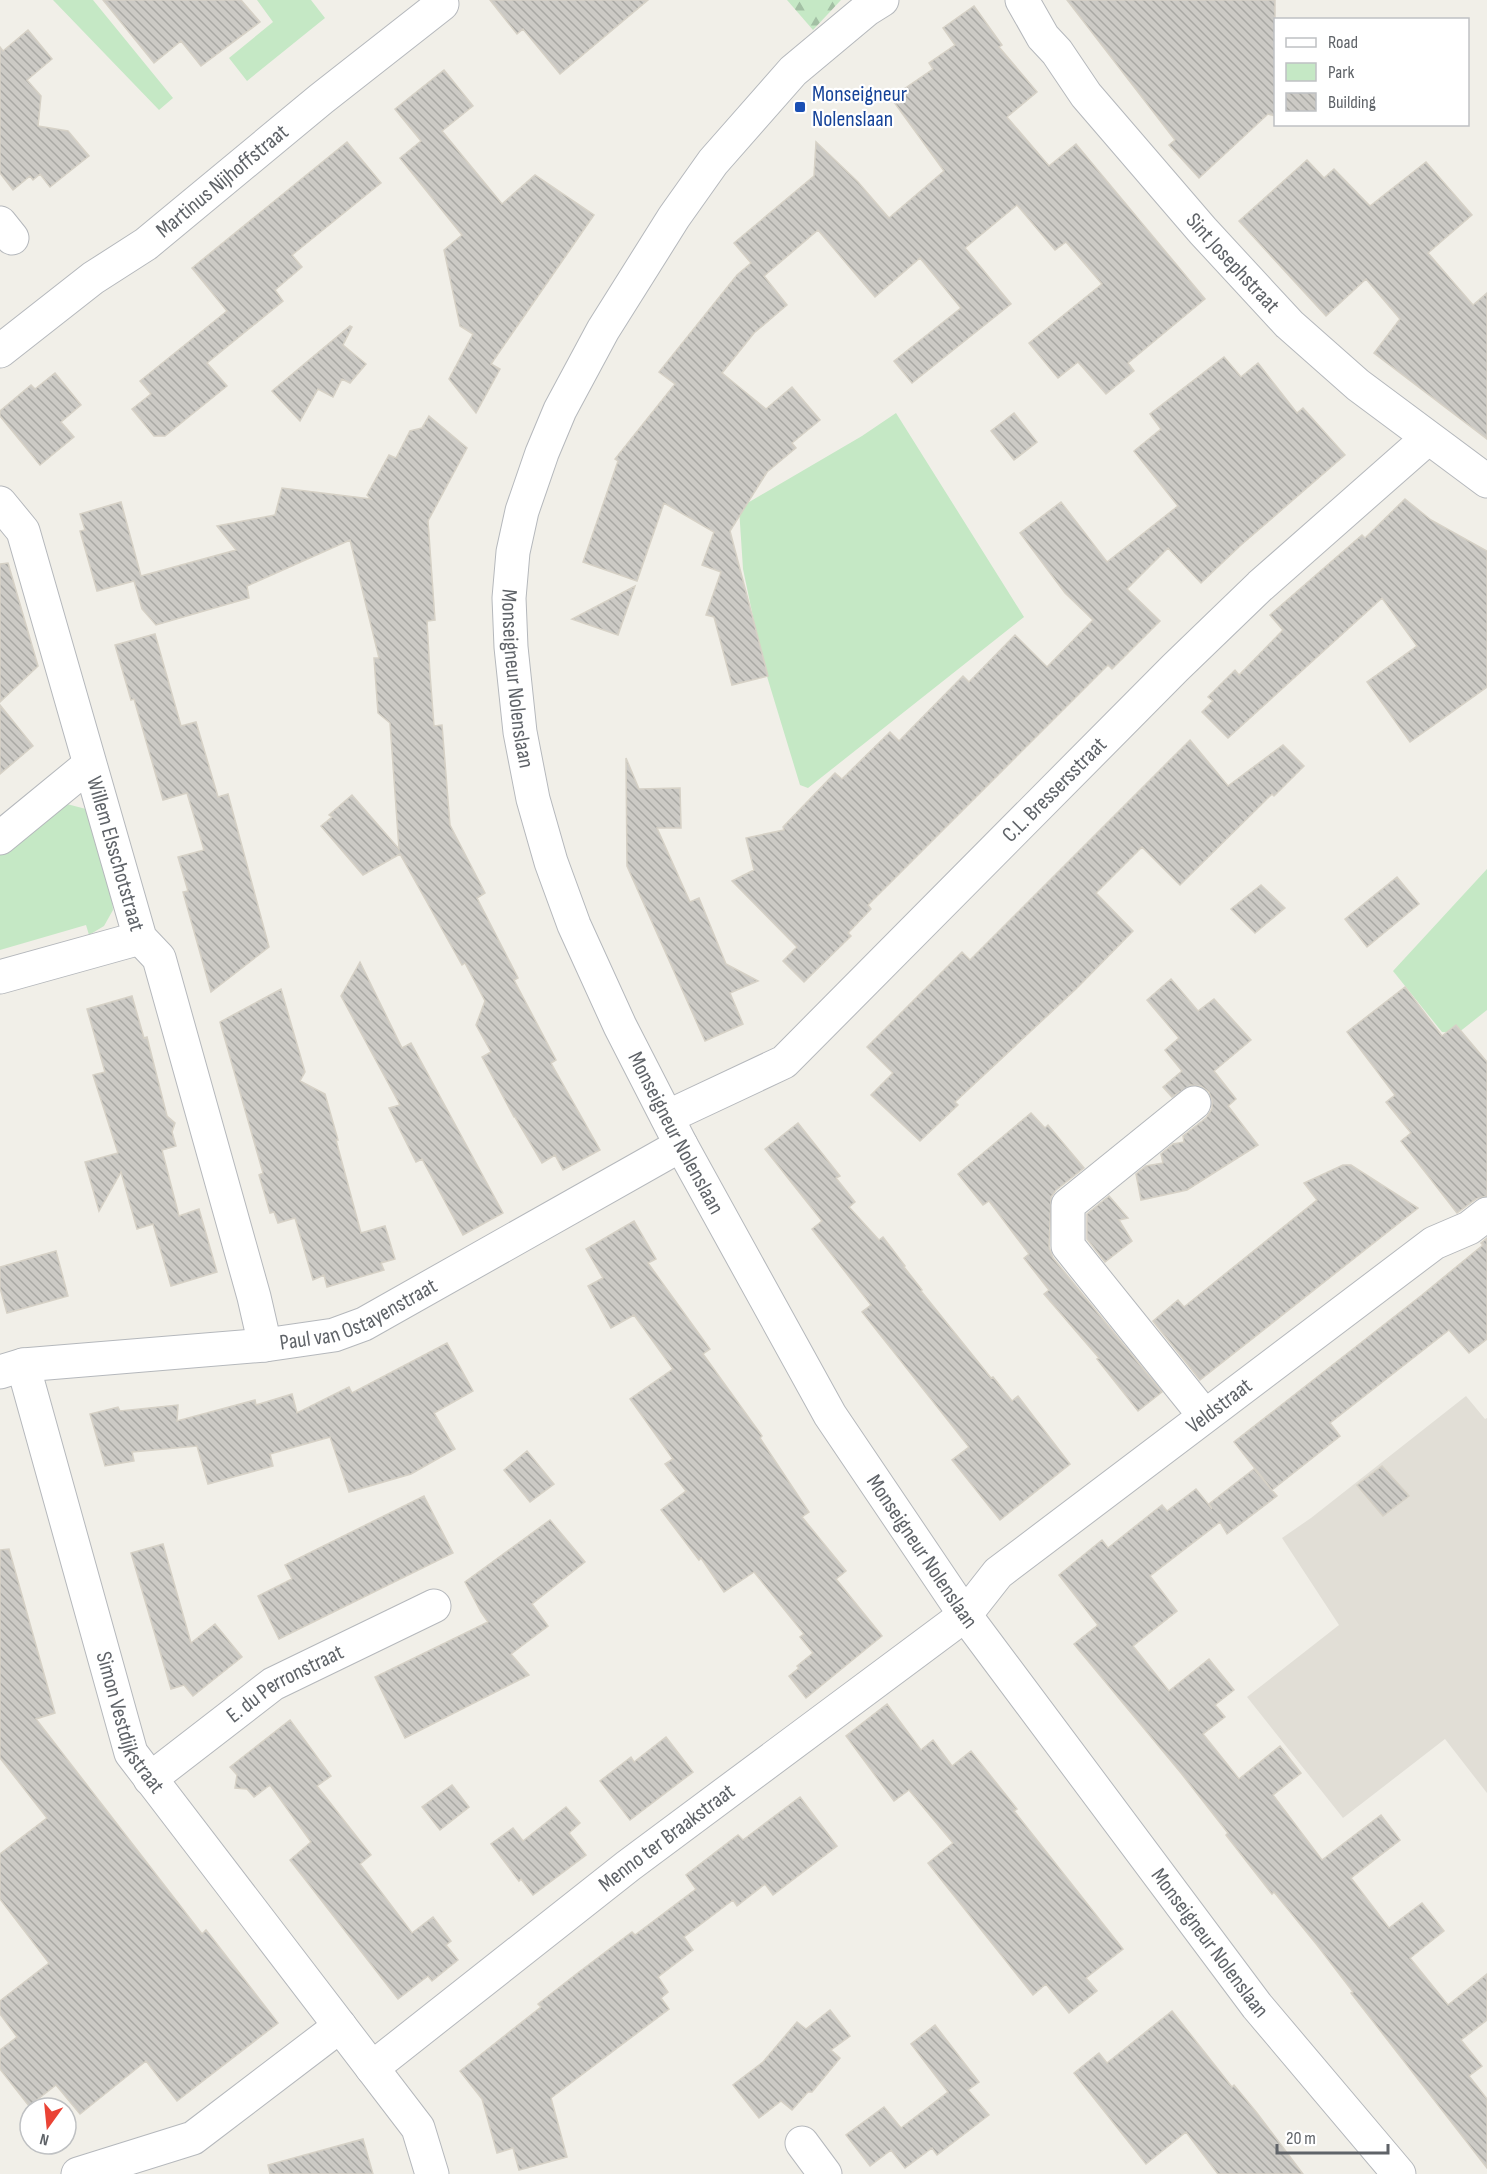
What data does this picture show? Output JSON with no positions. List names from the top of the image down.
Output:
{
  "streets": {
    "street": [
      "Martinus Nijhoffstraat",
      "Sint Josephstraat",
      "Monseigneur Nolenslaan",
      "C.L. Bressersstraat",
      "Willem Elsschotstraat",
      "Paul van Ostayenstraat",
      "Veldstraat",
      "E. du Perronstraat",
      "Simon Vestdijkstraat",
      "Menno ter Braakstraat"
    ]
  },
  "crossings": [
    ["Sint Josephstraat", "C.L. Bressersstraat"],
    ["Monseigneur Nolenslaan", "C.L. Bressersstraat"],
    ["Monseigneur Nolenslaan", "Paul van Ostayenstraat"],
    ["Monseigneur Nolenslaan", "Veldstraat"],
    ["Monseigneur Nolenslaan", "Menno ter Braakstraat"],
    ["C.L. Bressersstraat", "Paul van Ostayenstraat"],
    ["Willem Elsschotstraat", "Paul van Ostayenstraat"],
    ["Paul van Ostayenstraat", "Simon Vestdijkstraat"],
    ["Veldstraat", "Menno ter Braakstraat"],
    ["E. du Perronstraat", "Simon Vestdijkstraat"],
    ["Simon Vestdijkstraat", "Menno ter Braakstraat"]
  ],
  "places": {
    "transit": ["Monseigneur Nolenslaan"]
  },
  "legend": ["Road", "Park", "Building"],
  "scale_bar": "20 m",
  "north": "bottom"
}
